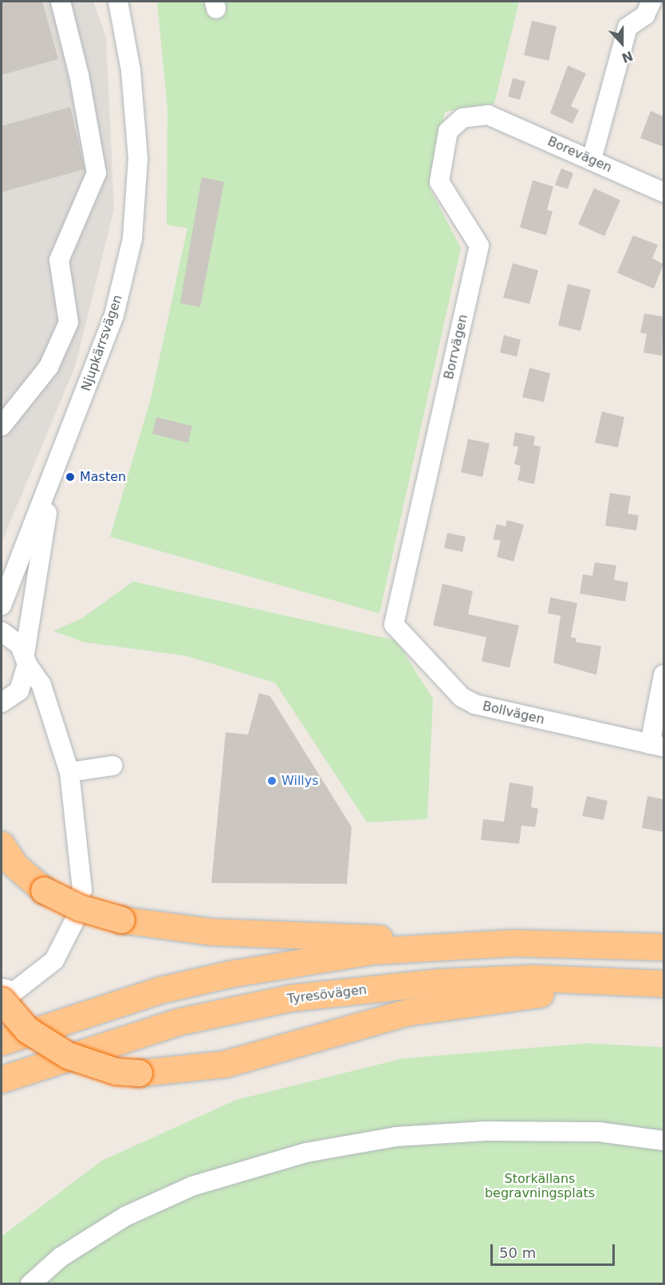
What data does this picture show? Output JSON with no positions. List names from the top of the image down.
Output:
{
  "streets": {
    "highway": ["Tyresövägen"],
    "street": [
      "Borevägen",
      "Njupkärrsvägen",
      "Borrvägen",
      "Bollvägen"
    ]
  },
  "crossings": [
    ["Borevägen", "Borrvägen"],
    ["Borrvägen", "Bollvägen"]
  ],
  "parks": ["Storkällans begravningsplats"],
  "places": ["Masten", "Willys"],
  "scale_bar": "50 m",
  "north": "bottom"
}
